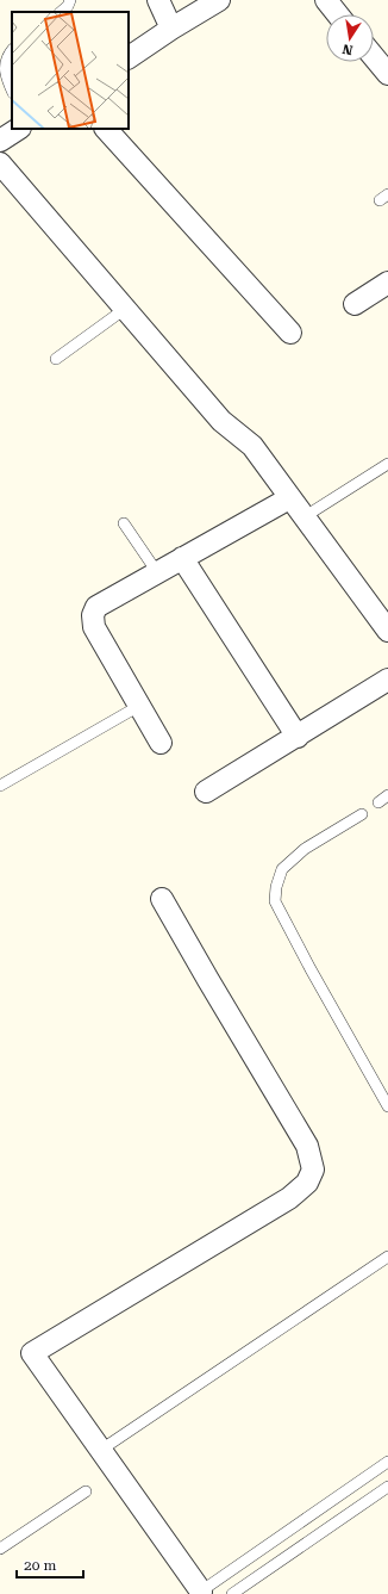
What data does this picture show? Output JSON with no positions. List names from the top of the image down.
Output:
{
  "scale_bar": "20 m",
  "north": "bottom"
}
